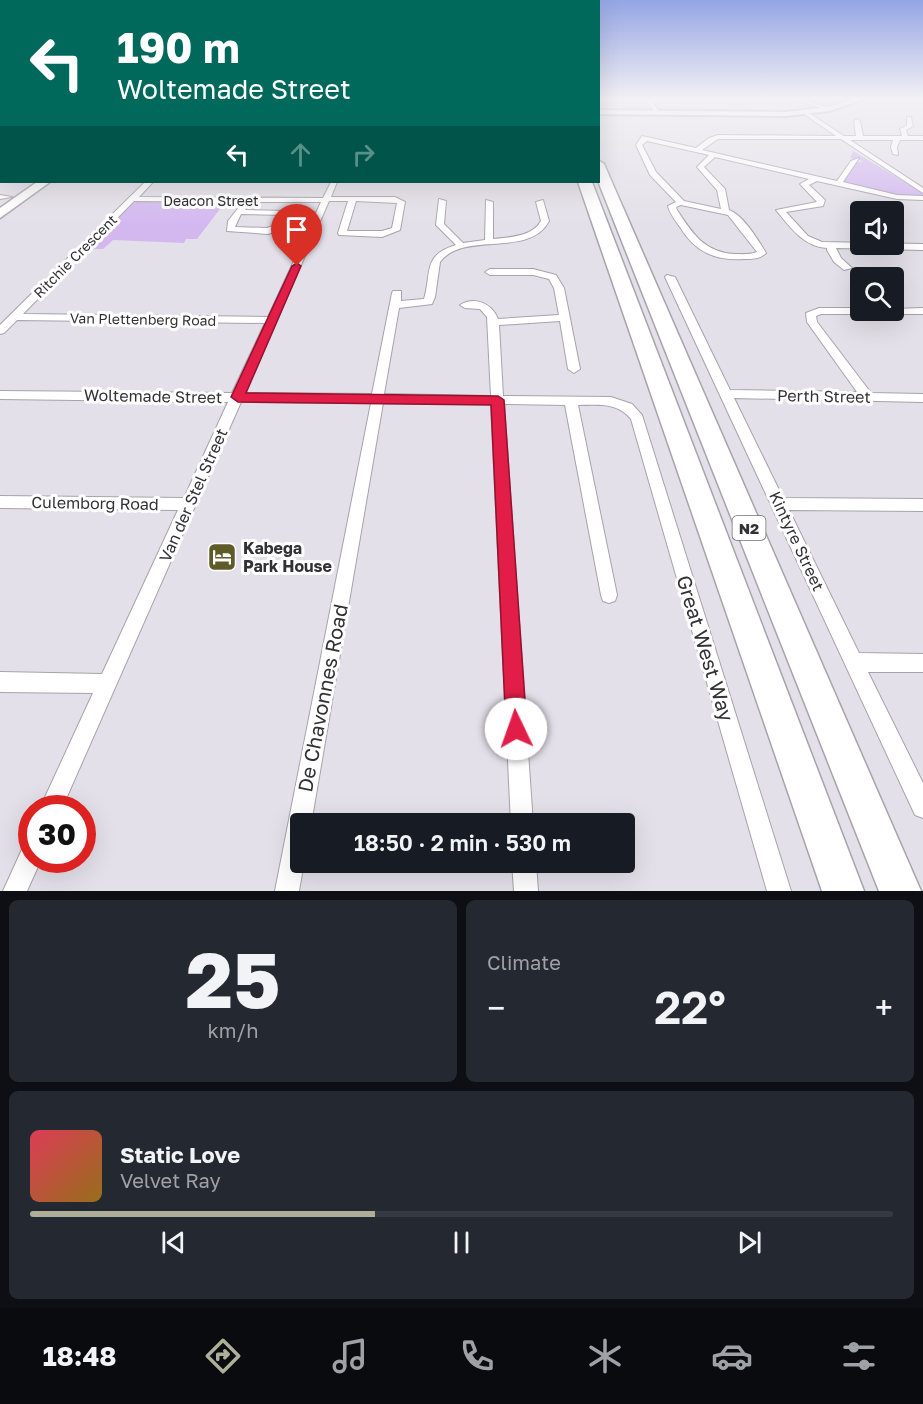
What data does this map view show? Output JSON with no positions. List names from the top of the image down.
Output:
{
  "streets": {
    "highway": ["N2"],
    "street": [
      "Deacon Street",
      "Ritchie Crescent",
      "Van Plettenberg Road",
      "Woltemade Street",
      "Perth Street",
      "Van der Stel Street",
      "Culemborg Road",
      "Kintyre Street",
      "Great West Way",
      "De Chavonnes Road"
    ]
  },
  "crossings": [
    ["Deacon Street", "Ritchie Crescent"],
    ["Deacon Street", "Van der Stel Street"],
    ["Ritchie Crescent", "Van Plettenberg Road"],
    ["Van Plettenberg Road", "Van der Stel Street"],
    ["Woltemade Street", "Van der Stel Street"],
    ["Woltemade Street", "Great West Way"],
    ["Woltemade Street", "De Chavonnes Road"],
    ["Perth Street", "Kintyre Street"],
    ["Van der Stel Street", "Culemborg Road"]
  ],
  "places": {
    "hotel": ["Kabega Park House"]
  },
  "page": {
    "turn": ["190 m", "Woltemade Street"],
    "limit": "30",
    "trip": "18:50 · 2 min · 530 m",
    "tile": [
      ["25", "km/h"],
      "Climate"
    ],
    "heat": ["−", "22°", "+"],
    "song": ["Static Love", "Velvet Ray"],
    "tabs": "18:48"
  }
}
